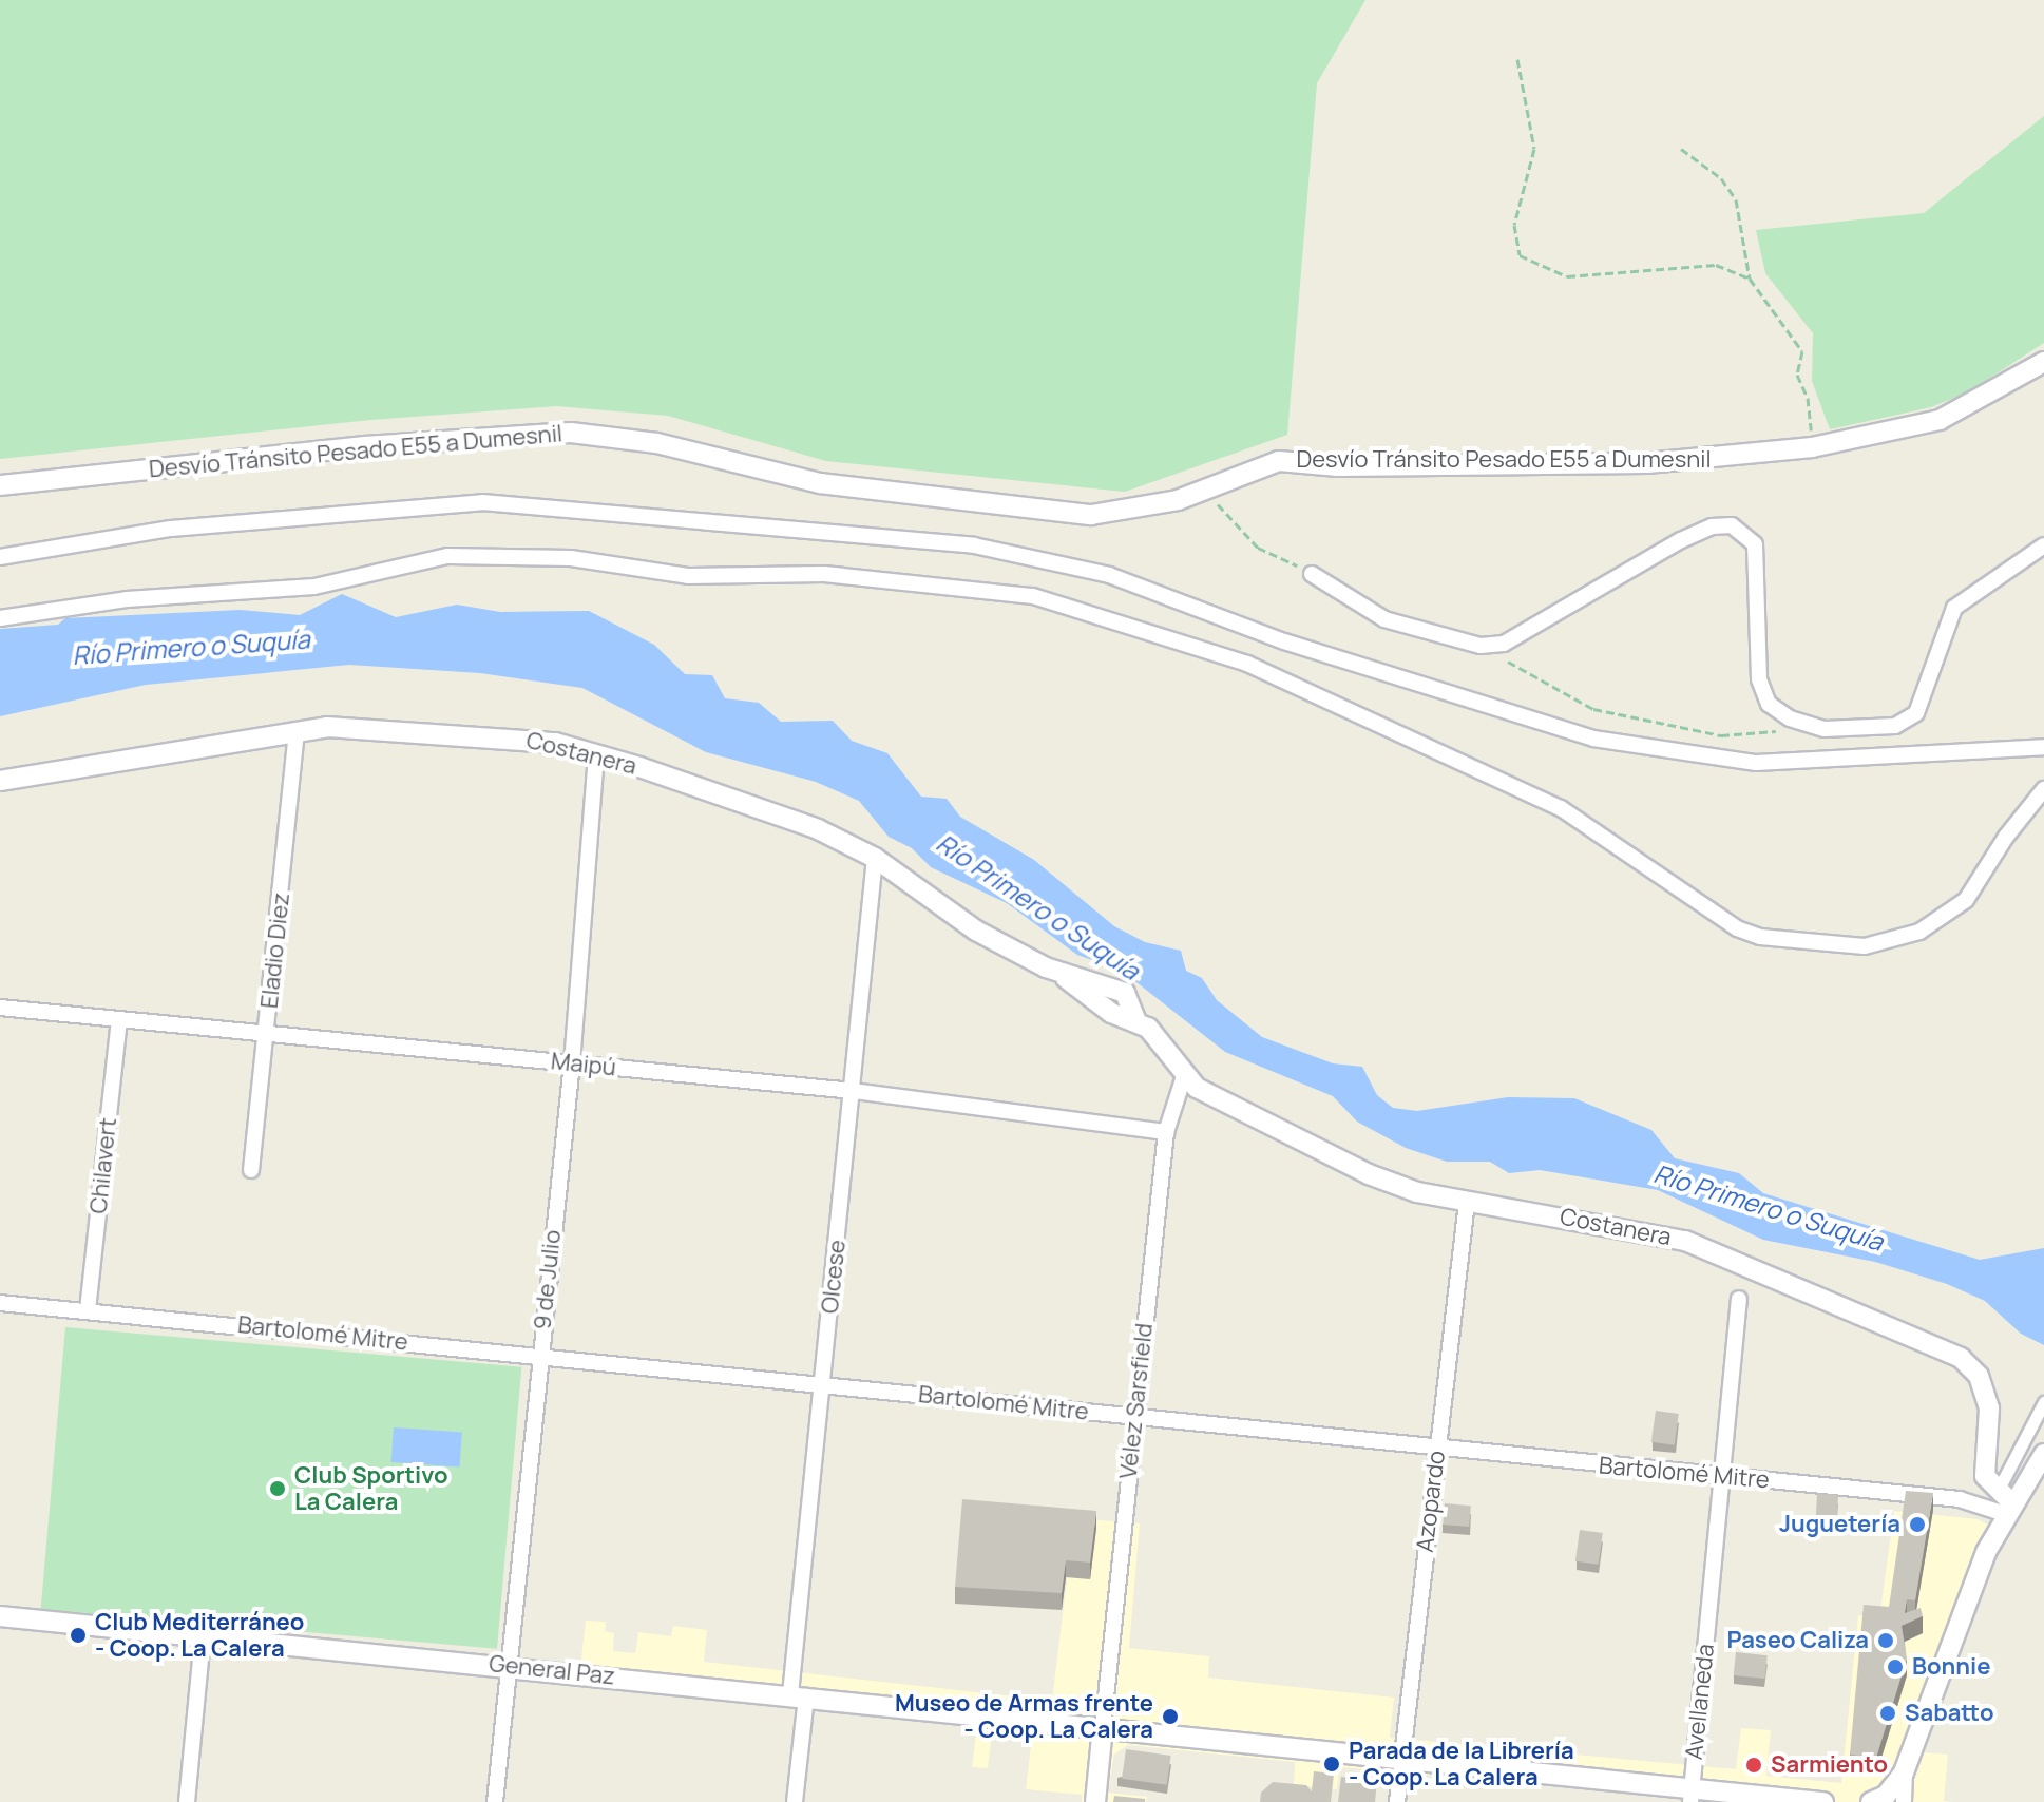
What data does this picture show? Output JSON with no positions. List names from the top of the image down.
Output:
{
  "streets": {
    "street": [
      "Desvío Tránsito Pesado E55 a Dumesnil",
      "Costanera",
      "Eladio Diez",
      "Maipú",
      "Chilavert",
      "Olcese",
      "9 de Julio",
      "Bartolomé Mitre",
      "Vélez Sarsfield",
      "Azopardo",
      "General Paz",
      "Avellaneda"
    ]
  },
  "crossings": [
    ["Costanera", "Eladio Diez"],
    ["Costanera", "Olcese"],
    ["Costanera", "9 de Julio"],
    ["Costanera", "Bartolomé Mitre"],
    ["Costanera", "Vélez Sarsfield"],
    ["Costanera", "Azopardo"],
    ["Eladio Diez", "Maipú"],
    ["Maipú", "Chilavert"],
    ["Maipú", "Olcese"],
    ["Maipú", "9 de Julio"],
    ["Maipú", "Vélez Sarsfield"],
    ["Chilavert", "Bartolomé Mitre"],
    ["Olcese", "Bartolomé Mitre"],
    ["Olcese", "General Paz"],
    ["9 de Julio", "Bartolomé Mitre"],
    ["9 de Julio", "General Paz"],
    ["Bartolomé Mitre", "Vélez Sarsfield"],
    ["Bartolomé Mitre", "Azopardo"],
    ["Bartolomé Mitre", "Avellaneda"],
    ["Vélez Sarsfield", "General Paz"],
    ["Azopardo", "General Paz"],
    ["General Paz", "Avellaneda"]
  ],
  "water": ["Río Primero o Suquía"],
  "places": [
    "Club Sportivo La Calera",
    "Juguetería",
    "Club Mediterráneo - Coop. La Calera",
    "Paseo Caliza",
    "Bonnie",
    "Sabatto",
    "Museo de Armas frente - Coop. La Calera",
    "Parada de la Librería - Coop. La Calera",
    "Sarmiento"
  ]
}
